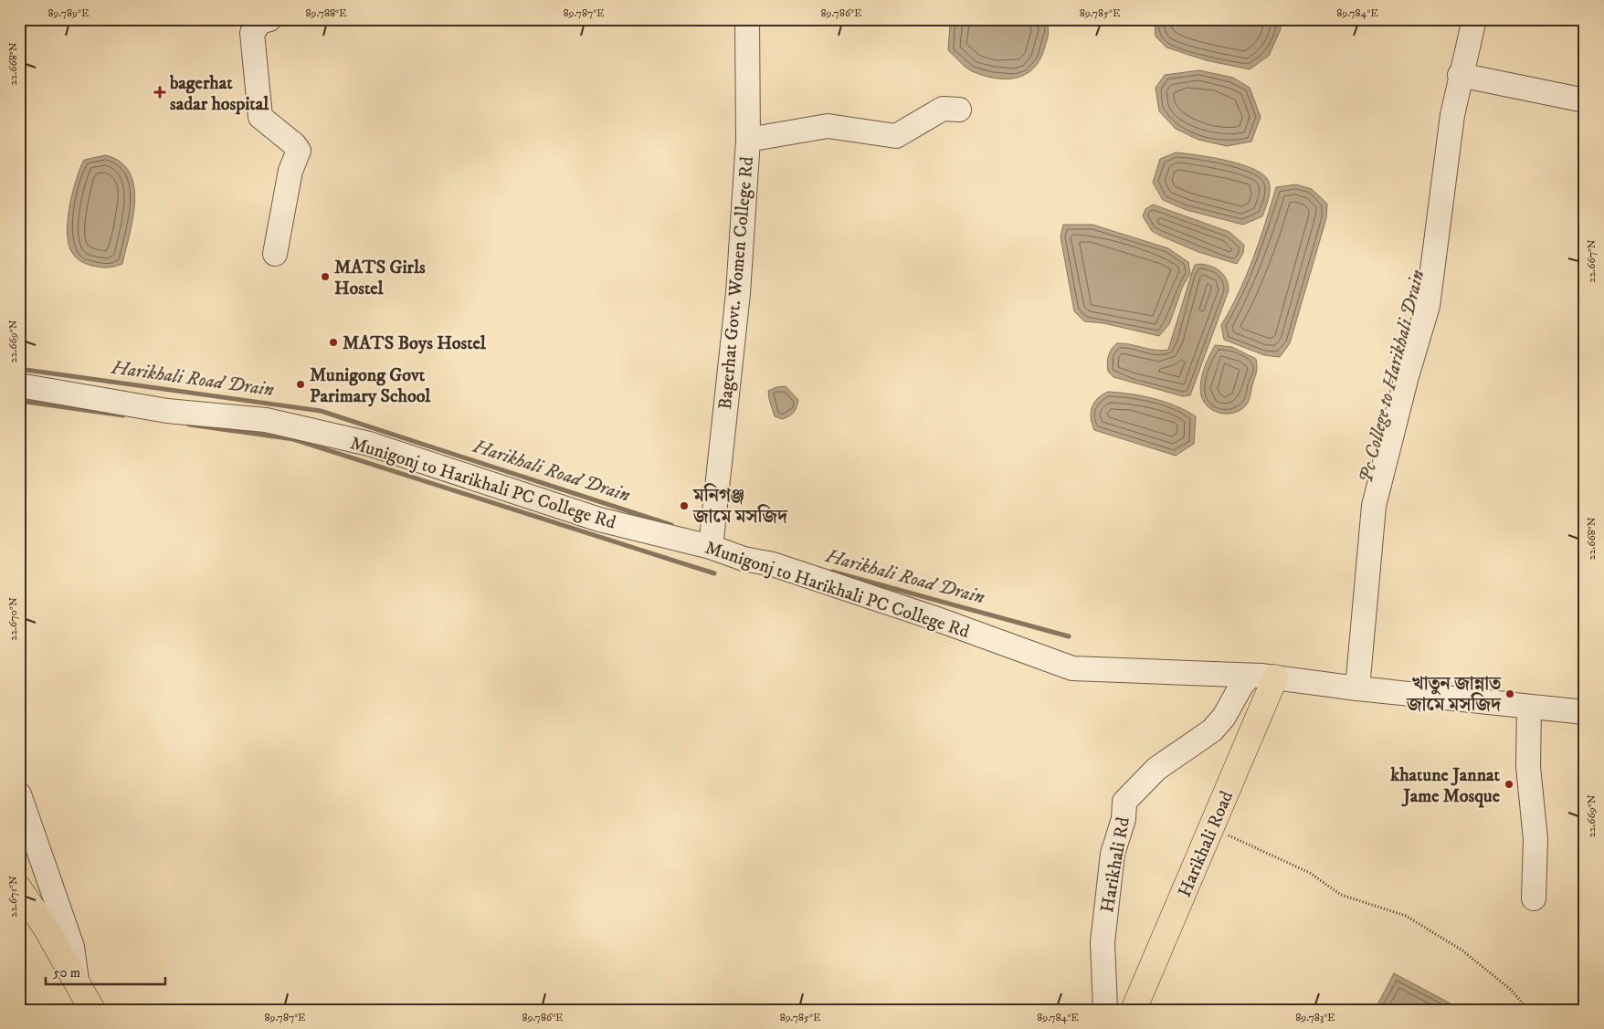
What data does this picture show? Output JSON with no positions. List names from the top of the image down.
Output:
{
  "streets": {
    "main road": ["Harikhali Road"],
    "street": ["Bagerhat Govt. Women College Rd", "Munigonj to Harikhali PC College Rd", "Harikhali Rd"]
  },
  "crossings": [
    ["Bagerhat Govt. Women College Rd", "Munigonj to Harikhali PC College Rd"],
    ["Munigonj to Harikhali PC College Rd", "Harikhali Road"],
    ["Munigonj to Harikhali PC College Rd", "Harikhali Rd"],
    ["Harikhali Road", "Harikhali Rd"]
  ],
  "water": ["Pc College to Harikhali Drain", "Harikhali Road Drain"],
  "places": {
    "health": ["bagerhat sadar hospital"],
    "other": [
      "MATS Girls Hostel",
      "MATS Boys Hostel",
      "Munigong Govt Parimary School",
      "মনিগঞ্জ জামে মসজিদ",
      "খাতুন জান্নাত জামে মসজিদ",
      "khatune Jannat Jame Mosque"
    ]
  },
  "scale_bar": "50 m",
  "coordinates": [
    "89.789°E",
    "89.788°E",
    "89.787°E",
    "89.786°E",
    "89.785°E",
    "89.784°E",
    "22.668°N",
    "22.667°N",
    "22.669°N",
    "22.670°N",
    "22.671°N",
    "89.783°E"
  ]
}
